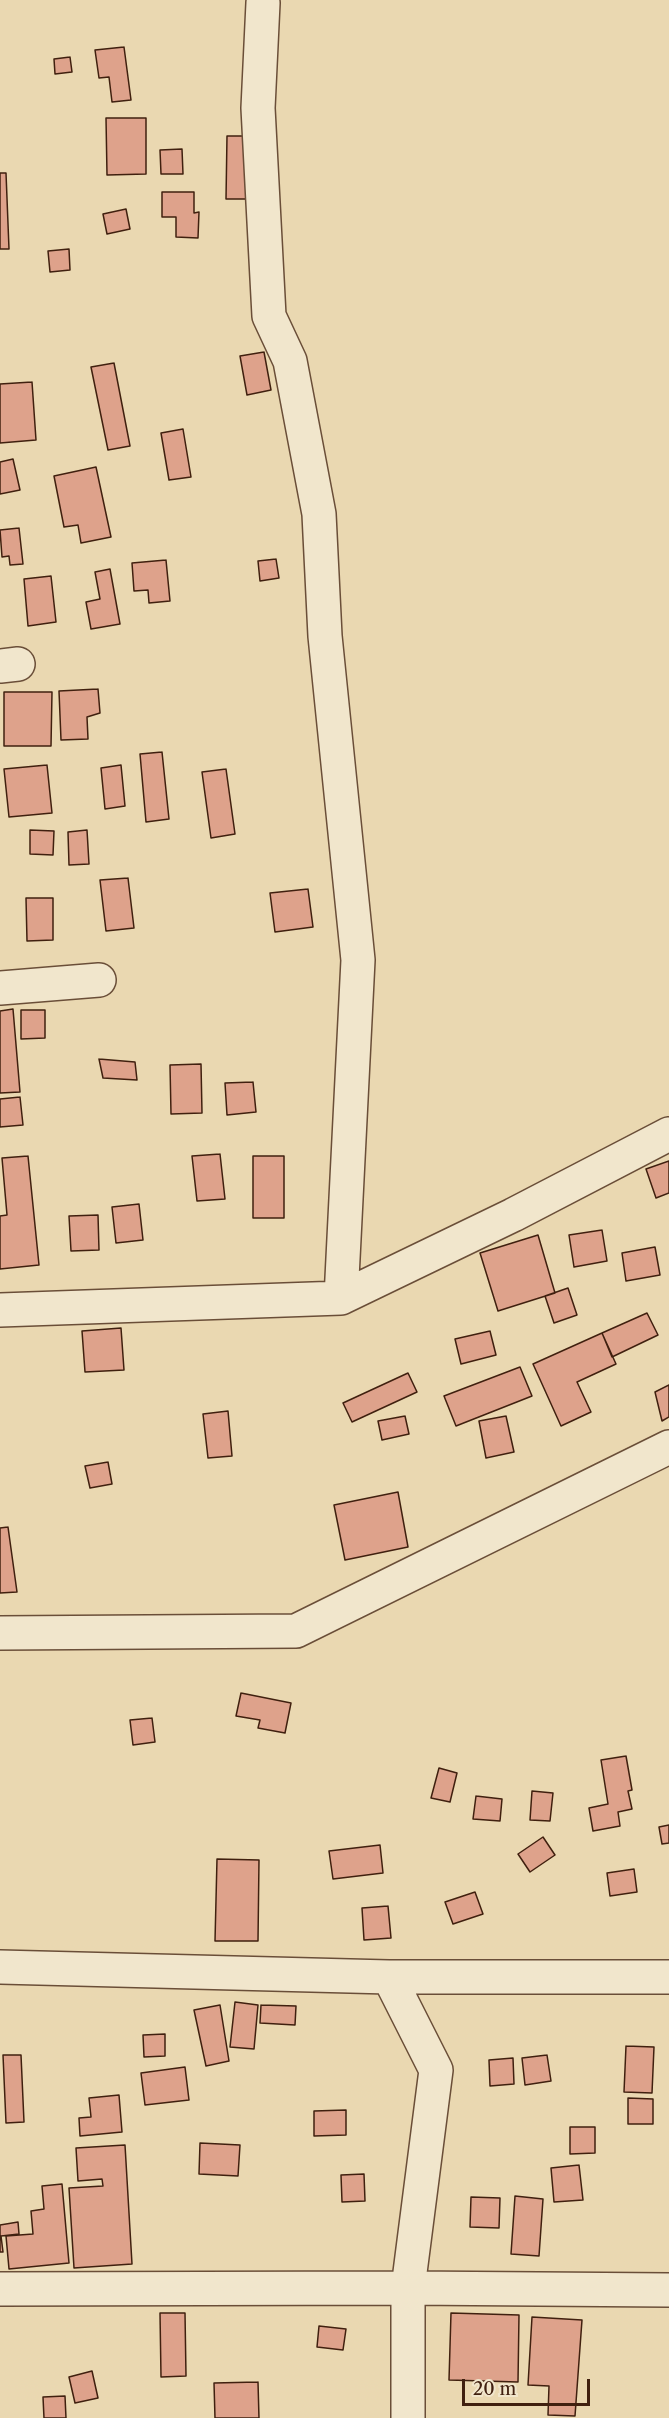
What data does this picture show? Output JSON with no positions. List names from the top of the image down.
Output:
{
  "scale_bar": "20 m"
}
